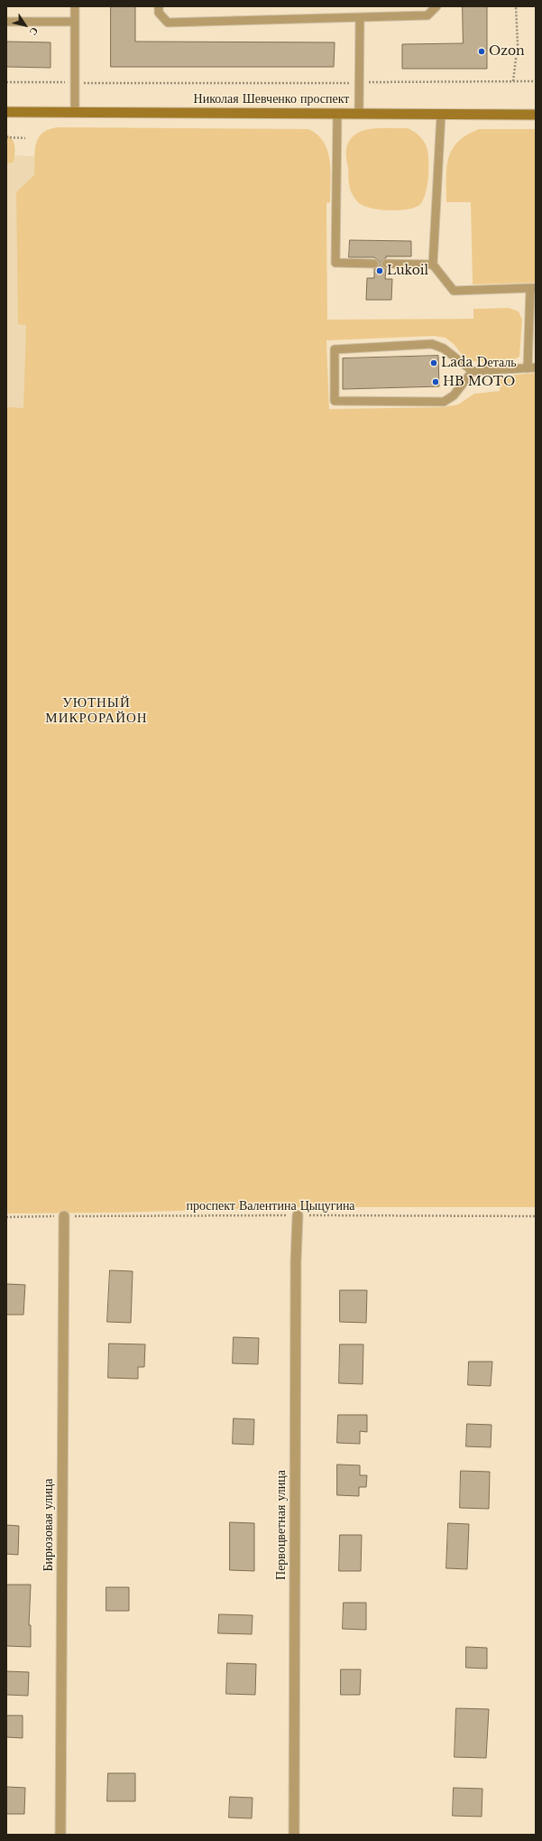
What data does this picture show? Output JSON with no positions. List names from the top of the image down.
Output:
{
  "streets": {
    "main road": ["Николая Шевченко проспект"],
    "street": ["Бирюзовая улица", "Первоцветная улица"],
    "path": ["проспект Валентина Цыцугина"]
  },
  "crossings": [
    ["проспект Валентина Цыцугина", "Бирюзовая улица"],
    ["проспект Валентина Цыцугина", "Первоцветная улица"]
  ],
  "districts": ["УЮТНЫЙ МИКРОРАЙОН"],
  "places": [
    "Ozon",
    "Lukoil",
    "Lada Dеталь",
    "HB MOTO"
  ],
  "north": "bottom right"
}
